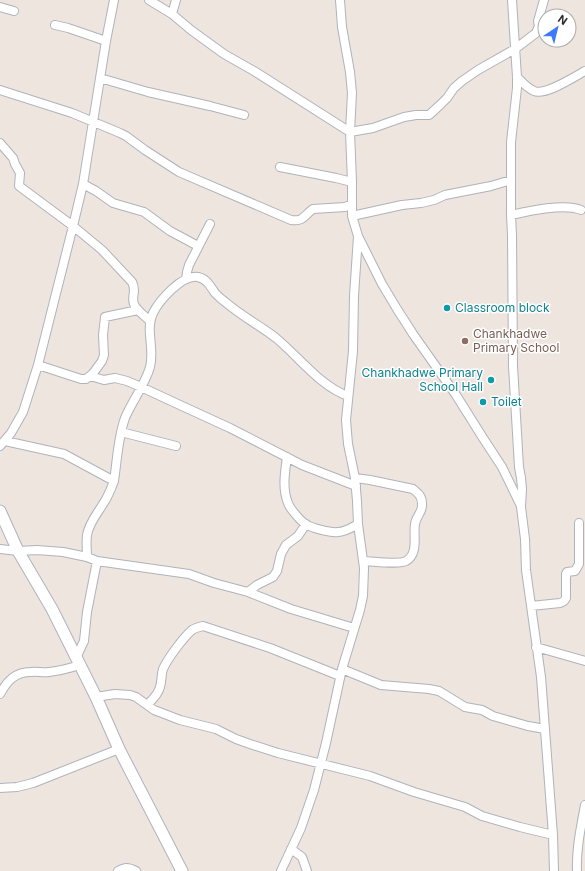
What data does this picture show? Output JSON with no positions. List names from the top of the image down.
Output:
{
  "places": [
    "Classroom block",
    "Chankhadwe Primary School",
    "Chankhadwe Primary School Hall",
    "Toilet"
  ],
  "north": "top right"
}
